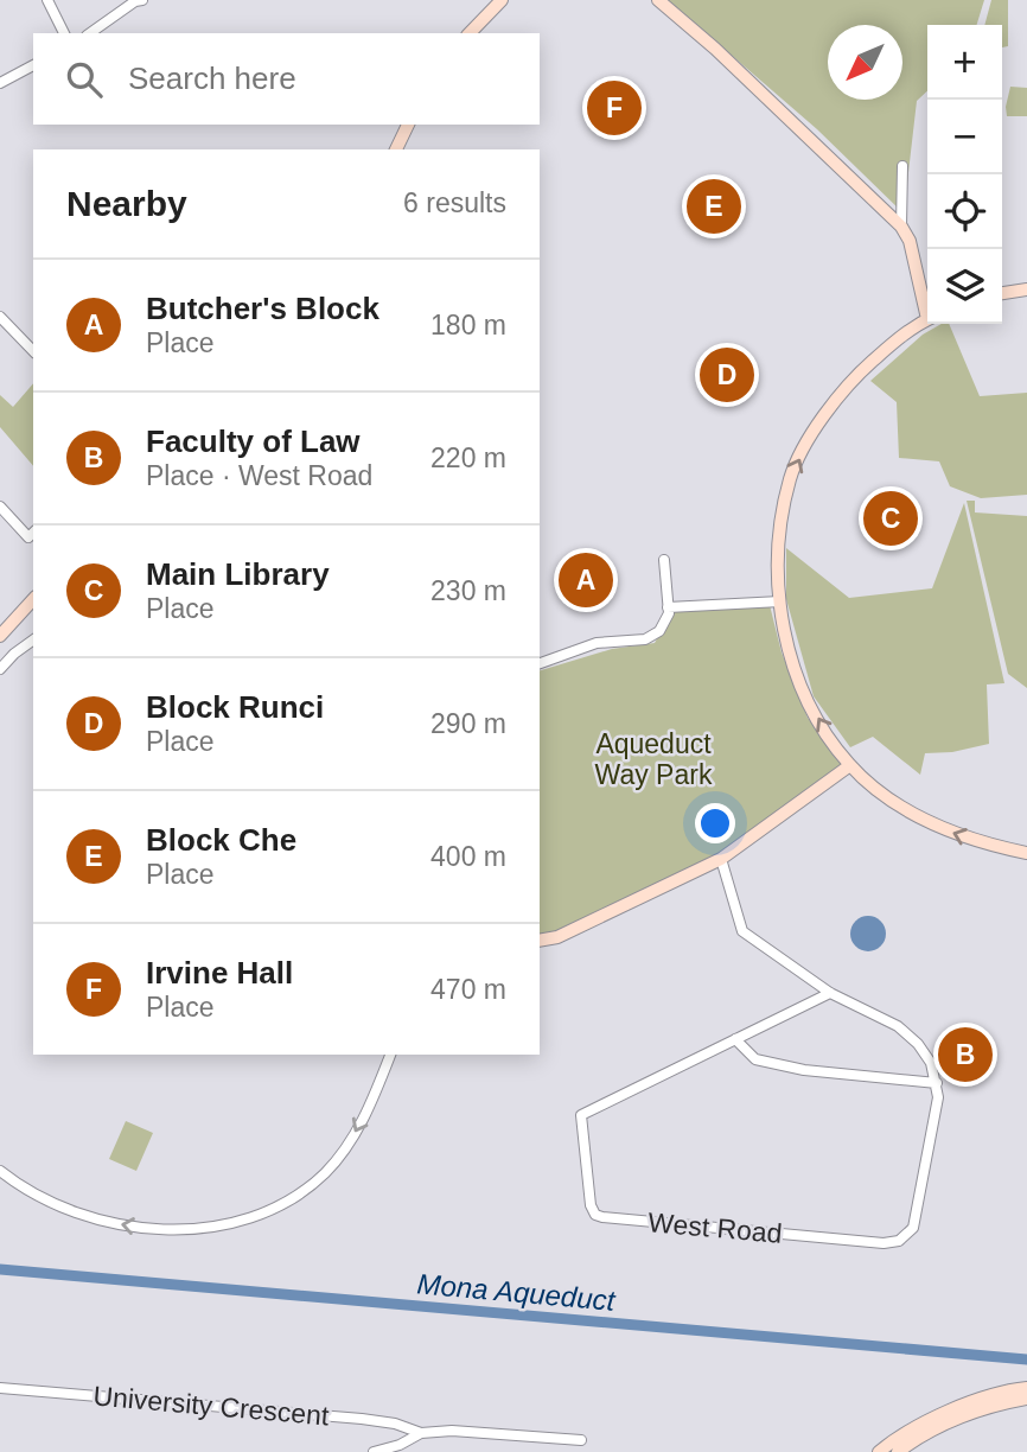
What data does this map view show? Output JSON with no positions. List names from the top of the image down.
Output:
{
  "streets": {
    "street": ["West Road", "University Crescent"]
  },
  "water": ["Mona Aqueduct"],
  "parks": ["Aqueduct Way Park"],
  "north": "bottom left",
  "page": {
    "map_buttons": ["+", "−"],
    "search": "Search here",
    "pins": [
      "F",
      "E",
      "D",
      "C",
      "A",
      "B"
    ],
    "heading": ["Nearby", "6 results"],
    "list": [
      {
        "mark": "A",
        "name": "Butcher's Block",
        "note": "Place",
        "value": "180 m"
      },
      {
        "mark": "B",
        "name": "Faculty of Law",
        "note": "Place · West Road",
        "value": "220 m"
      },
      {
        "mark": "C",
        "name": "Main Library",
        "note": "Place",
        "value": "230 m"
      },
      {
        "mark": "D",
        "name": "Block Runci",
        "note": "Place",
        "value": "290 m"
      },
      {
        "mark": "E",
        "name": "Block Che",
        "note": "Place",
        "value": "400 m"
      },
      {
        "mark": "F",
        "name": "Irvine Hall",
        "note": "Place",
        "value": "470 m"
      }
    ]
  }
}
